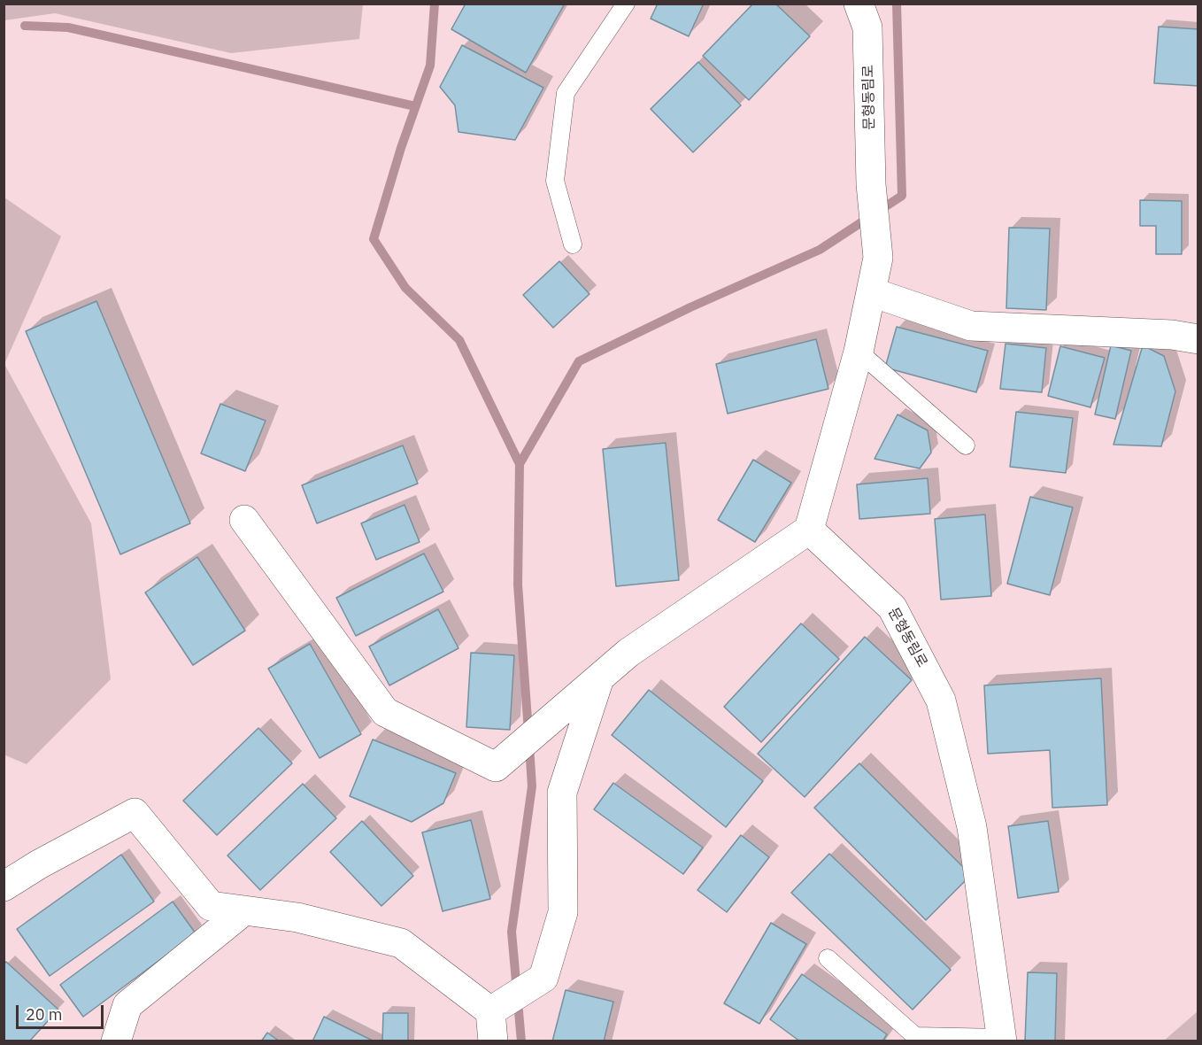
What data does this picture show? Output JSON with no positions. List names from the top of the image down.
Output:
{
  "streets": {
    "street": ["문형동림로"]
  },
  "scale_bar": "20 m"
}
